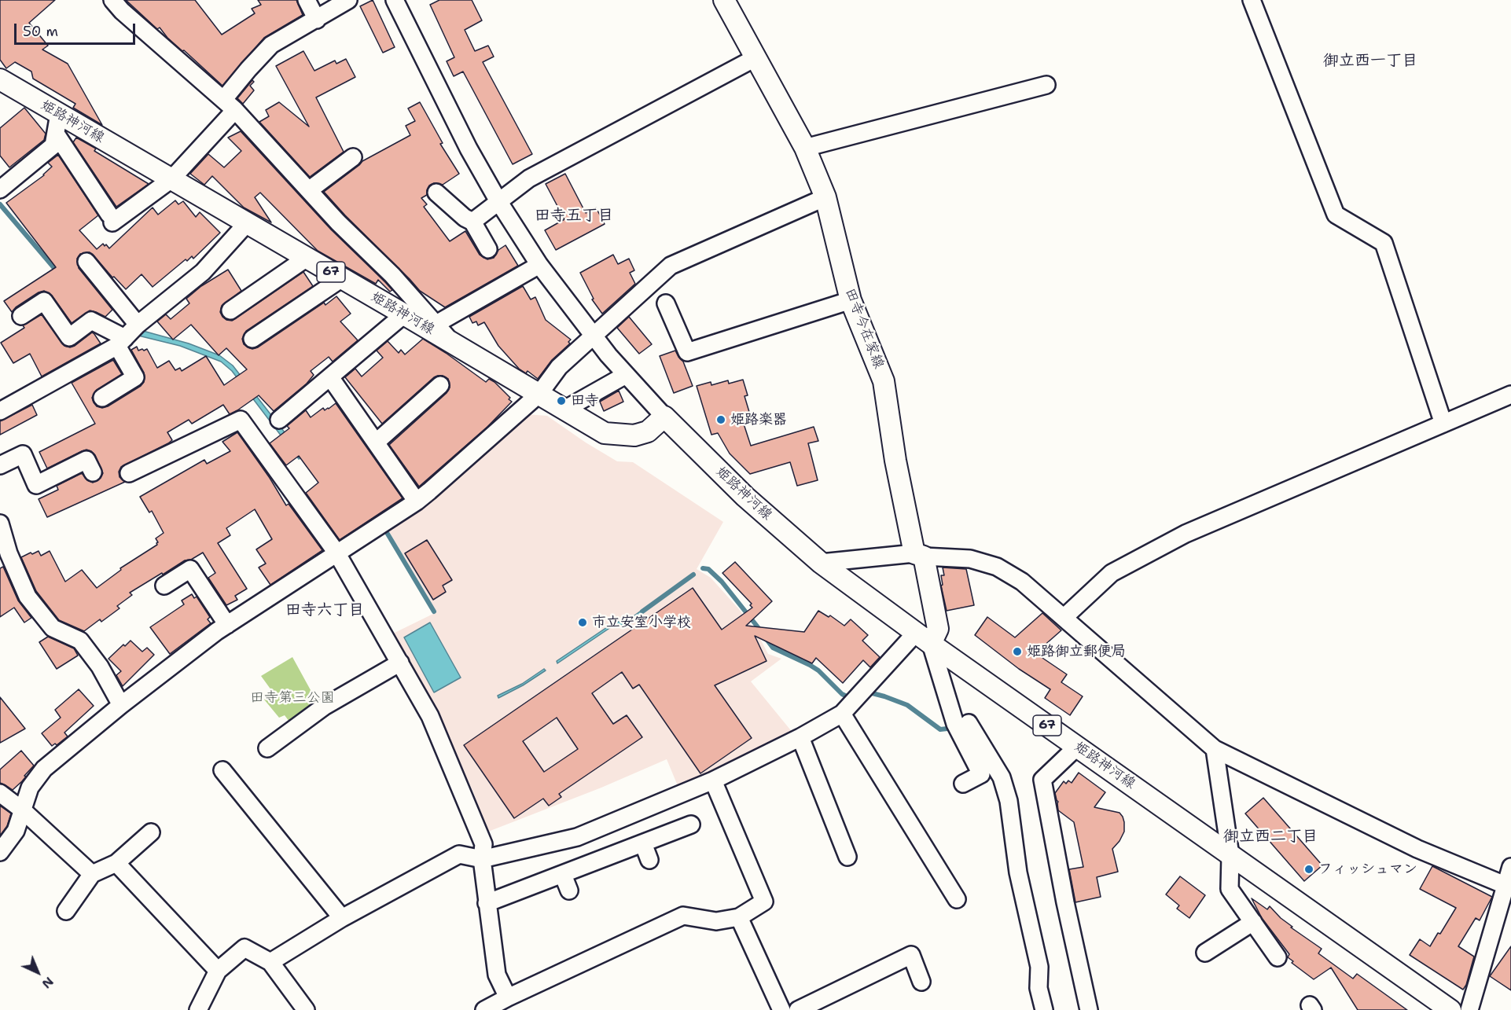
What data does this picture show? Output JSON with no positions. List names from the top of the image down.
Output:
{
  "streets": {
    "main road": ["姫路神河線", "67", "田寺今在家線"]
  },
  "crossings": [
    ["姫路神河線", "田寺今在家線"]
  ],
  "districts": [
    "御立西一丁目",
    "田寺五丁目",
    "田寺六丁目",
    "御立西二丁目"
  ],
  "parks": ["田寺第三公園"],
  "places": [
    "田寺",
    "姫路楽器",
    "市立安室小学校",
    "姫路御立郵便局",
    "フィッシュマン"
  ],
  "scale_bar": "50 m",
  "north": "bottom right"
}
